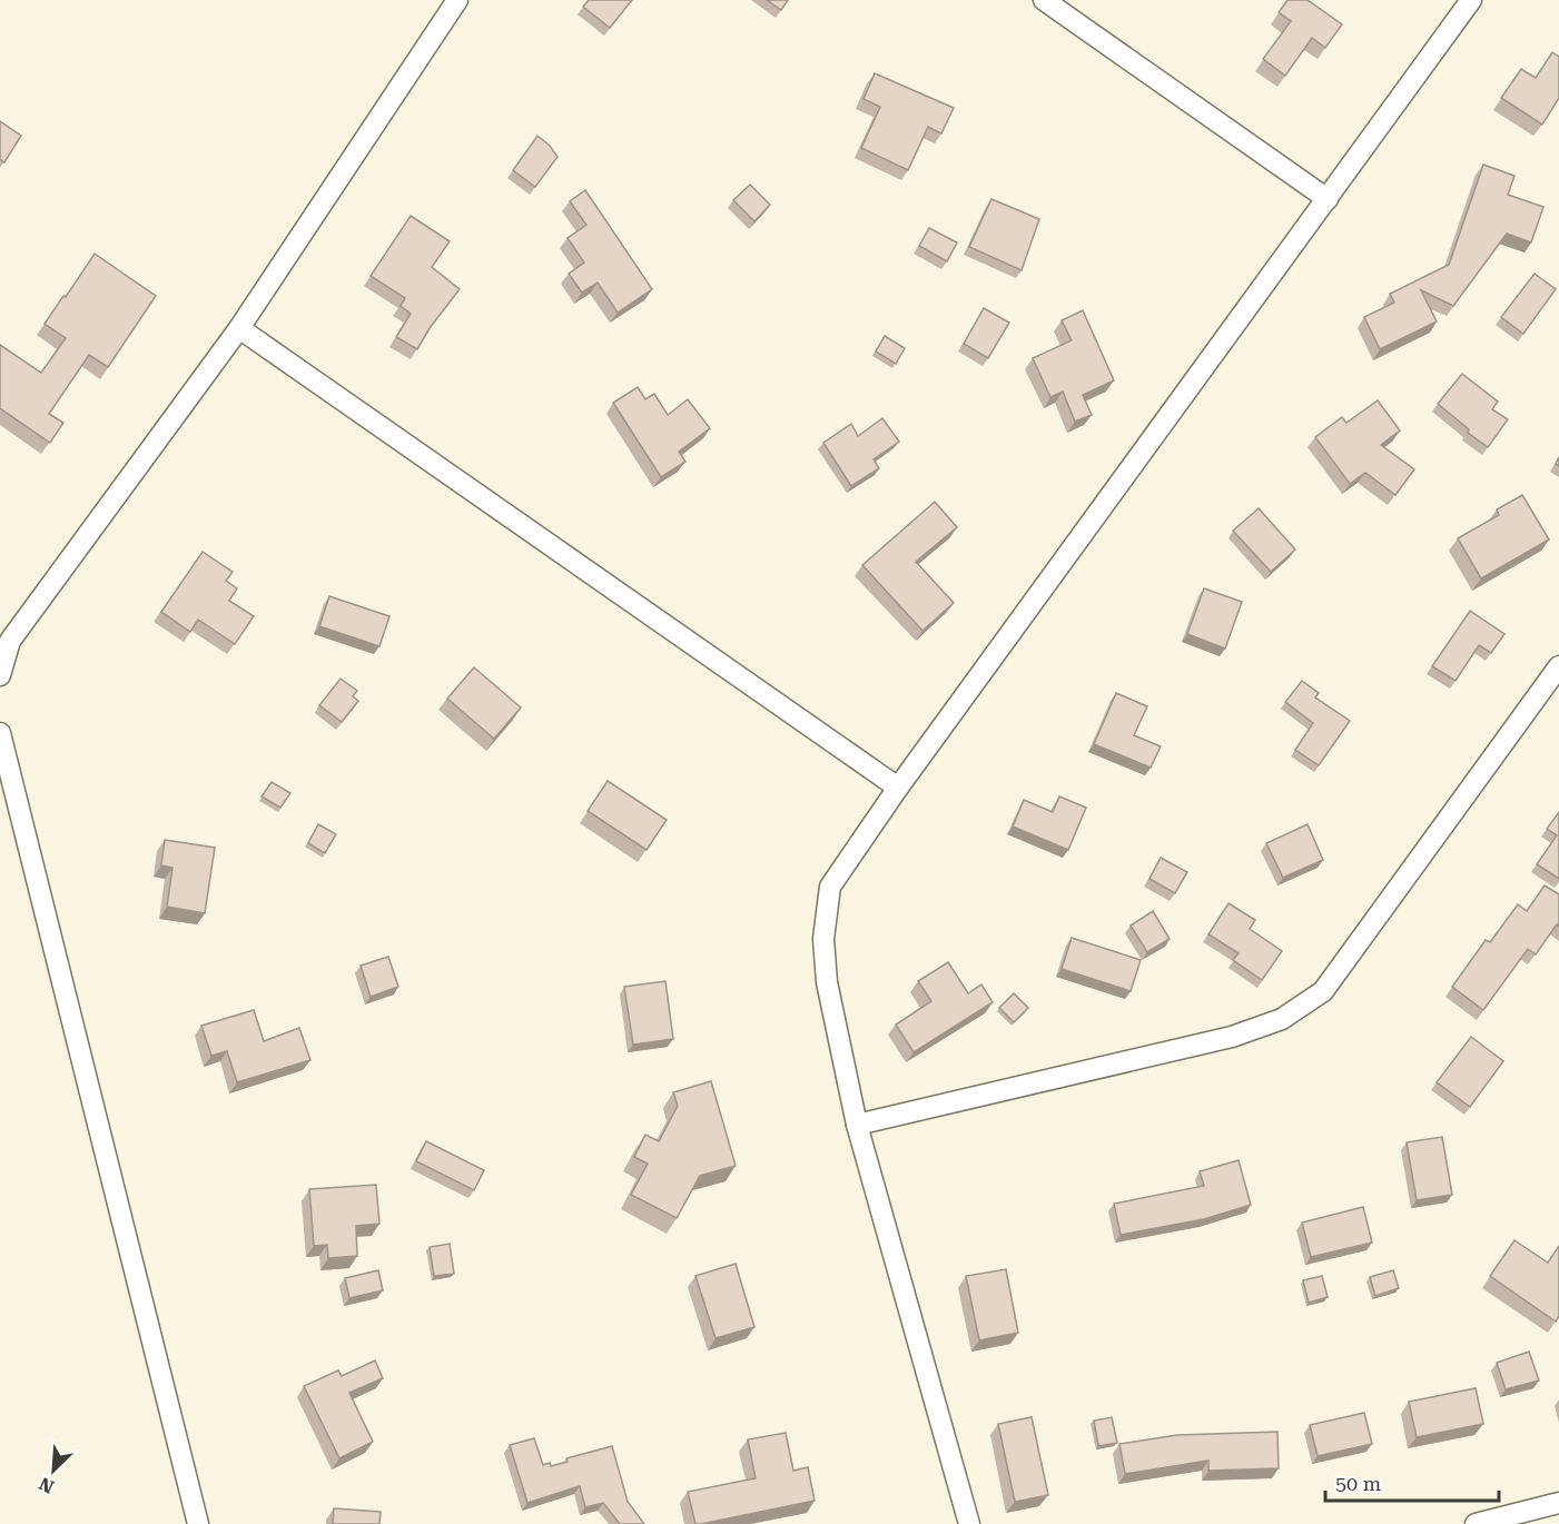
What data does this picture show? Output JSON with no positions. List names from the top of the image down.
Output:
{
  "scale_bar": "50 m",
  "north": "bottom left"
}
